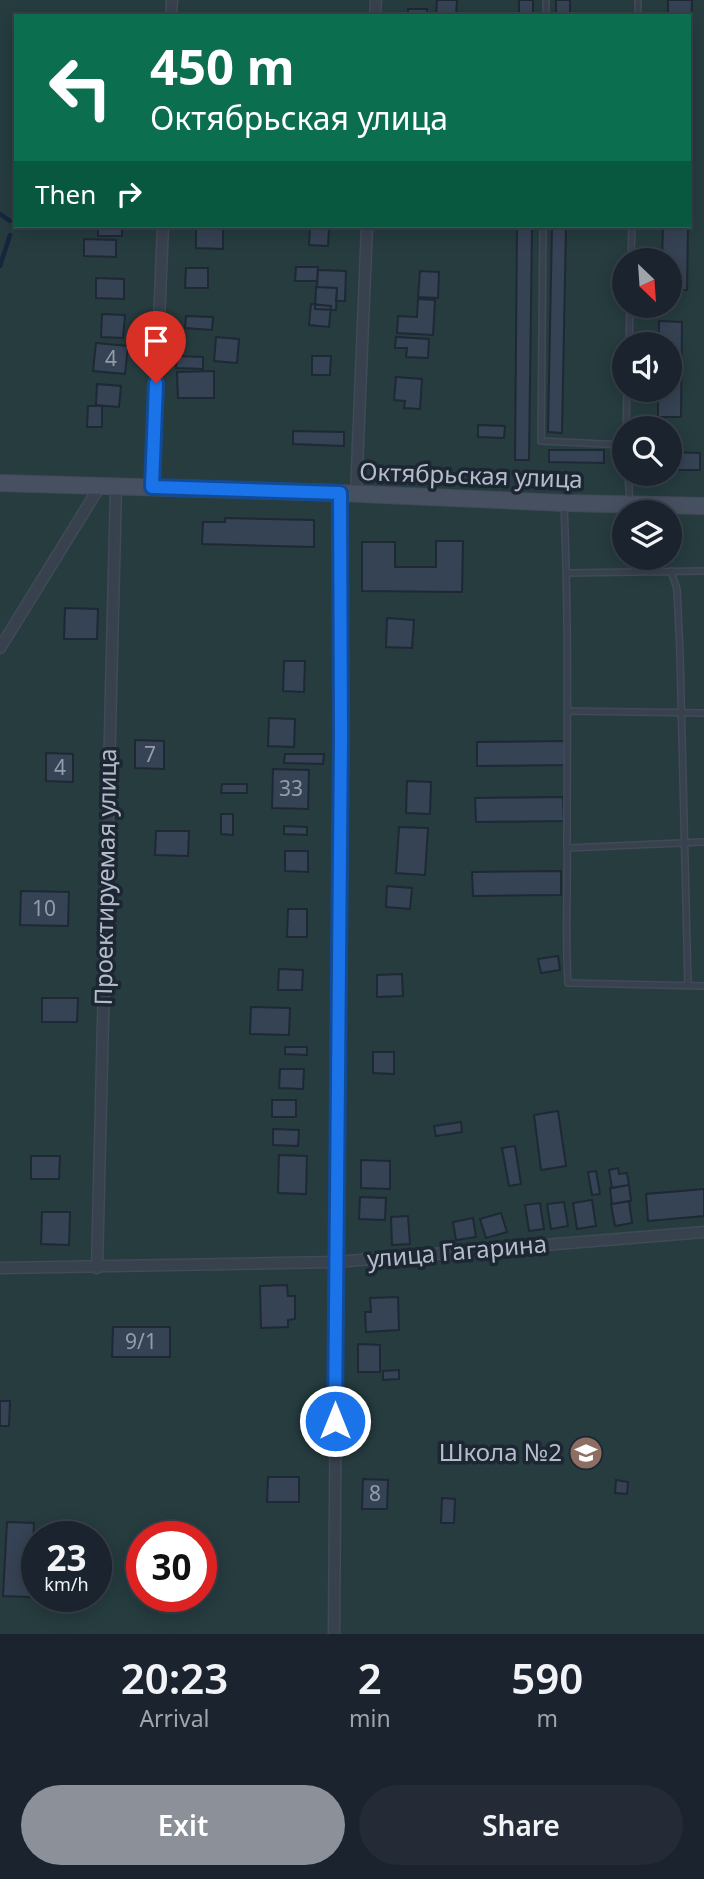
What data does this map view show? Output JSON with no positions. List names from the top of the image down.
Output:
{
  "streets": {
    "main road": ["Октябрьская улица"],
    "street": ["Проектируемая улица", "улица Гагарина"]
  },
  "crossings": [
    ["Октябрьская улица", "Проектируемая улица"],
    ["Проектируемая улица", "улица Гагарина"]
  ],
  "places": {
    "school or university": ["Школа №2"]
  },
  "house_numbers": [
    "4",
    "7",
    "4",
    "33",
    "10",
    "9/1",
    "8"
  ],
  "north": "bottom right",
  "page": {
    "turn": ["450 m", "Октябрьская улица"],
    "then": "Then",
    "speed": "23 km/h",
    "limit": "30",
    "eta": [
      "20:23",
      "Arrival",
      "2",
      "min",
      "590",
      "m"
    ],
    "buttons": ["Exit", "Share"]
  }
}
